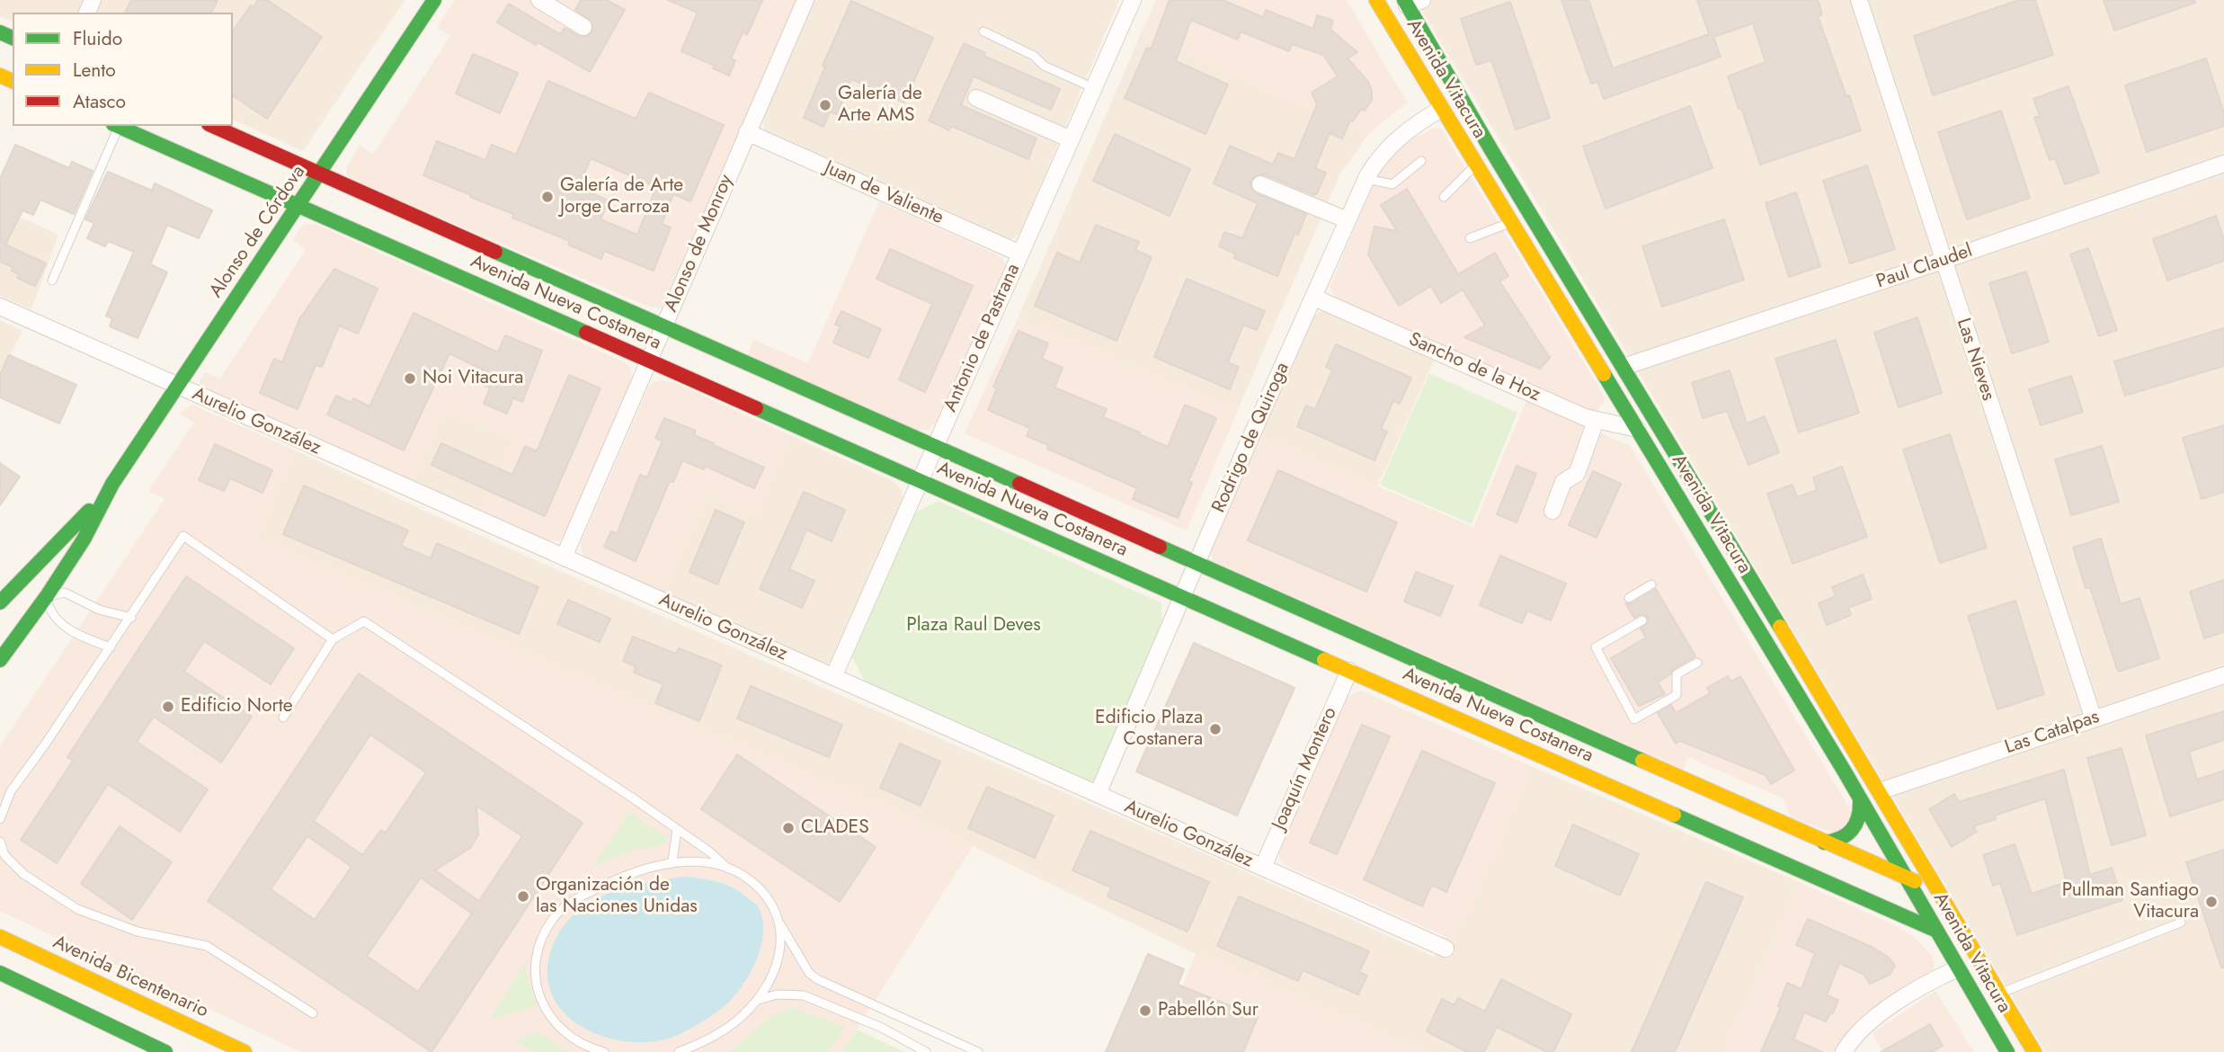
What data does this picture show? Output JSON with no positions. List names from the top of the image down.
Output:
{
  "streets": {
    "main road": [
      "Avenida Vitacura",
      "Alonso de Córdova",
      "Avenida Nueva Costanera",
      "Avenida Bicentenario"
    ],
    "street": [
      "Juan de Valiente",
      "Alonso de Monroy",
      "Paul Claudel",
      "Antonio de Pastrana",
      "Las Nieves",
      "Sancho de la Hoz",
      "Aurelio González",
      "Rodrigo de Quiroga",
      "Las Catalpas",
      "Joaquín Montero"
    ]
  },
  "crossings": [
    ["Avenida Vitacura", "Paul Claudel"],
    ["Avenida Vitacura", "Avenida Nueva Costanera"],
    ["Avenida Vitacura", "Sancho de la Hoz"],
    ["Avenida Vitacura", "Rodrigo de Quiroga"],
    ["Avenida Vitacura", "Las Catalpas"],
    ["Juan de Valiente", "Alonso de Monroy"],
    ["Juan de Valiente", "Antonio de Pastrana"],
    ["Alonso de Córdova", "Avenida Nueva Costanera"],
    ["Alonso de Córdova", "Aurelio González"],
    ["Alonso de Monroy", "Avenida Nueva Costanera"],
    ["Alonso de Monroy", "Aurelio González"],
    ["Paul Claudel", "Las Nieves"],
    ["Avenida Nueva Costanera", "Antonio de Pastrana"],
    ["Avenida Nueva Costanera", "Rodrigo de Quiroga"],
    ["Avenida Nueva Costanera", "Joaquín Montero"],
    ["Antonio de Pastrana", "Aurelio González"],
    ["Las Nieves", "Las Catalpas"],
    ["Sancho de la Hoz", "Rodrigo de Quiroga"],
    ["Aurelio González", "Rodrigo de Quiroga"],
    ["Aurelio González", "Joaquín Montero"]
  ],
  "parks": ["Plaza Raul Deves"],
  "places": [
    "Galería de Arte AMS",
    "Galería de Arte Jorge Carroza",
    "Noi Vitacura",
    "Edificio Norte",
    "Edificio Plaza Costanera",
    "CLADES",
    "Organización de las Naciones Unidas",
    "Pullman Santiago Vitacura",
    "Pabellón Sur"
  ],
  "legend": ["Fluido", "Lento", "Atasco"]
}
